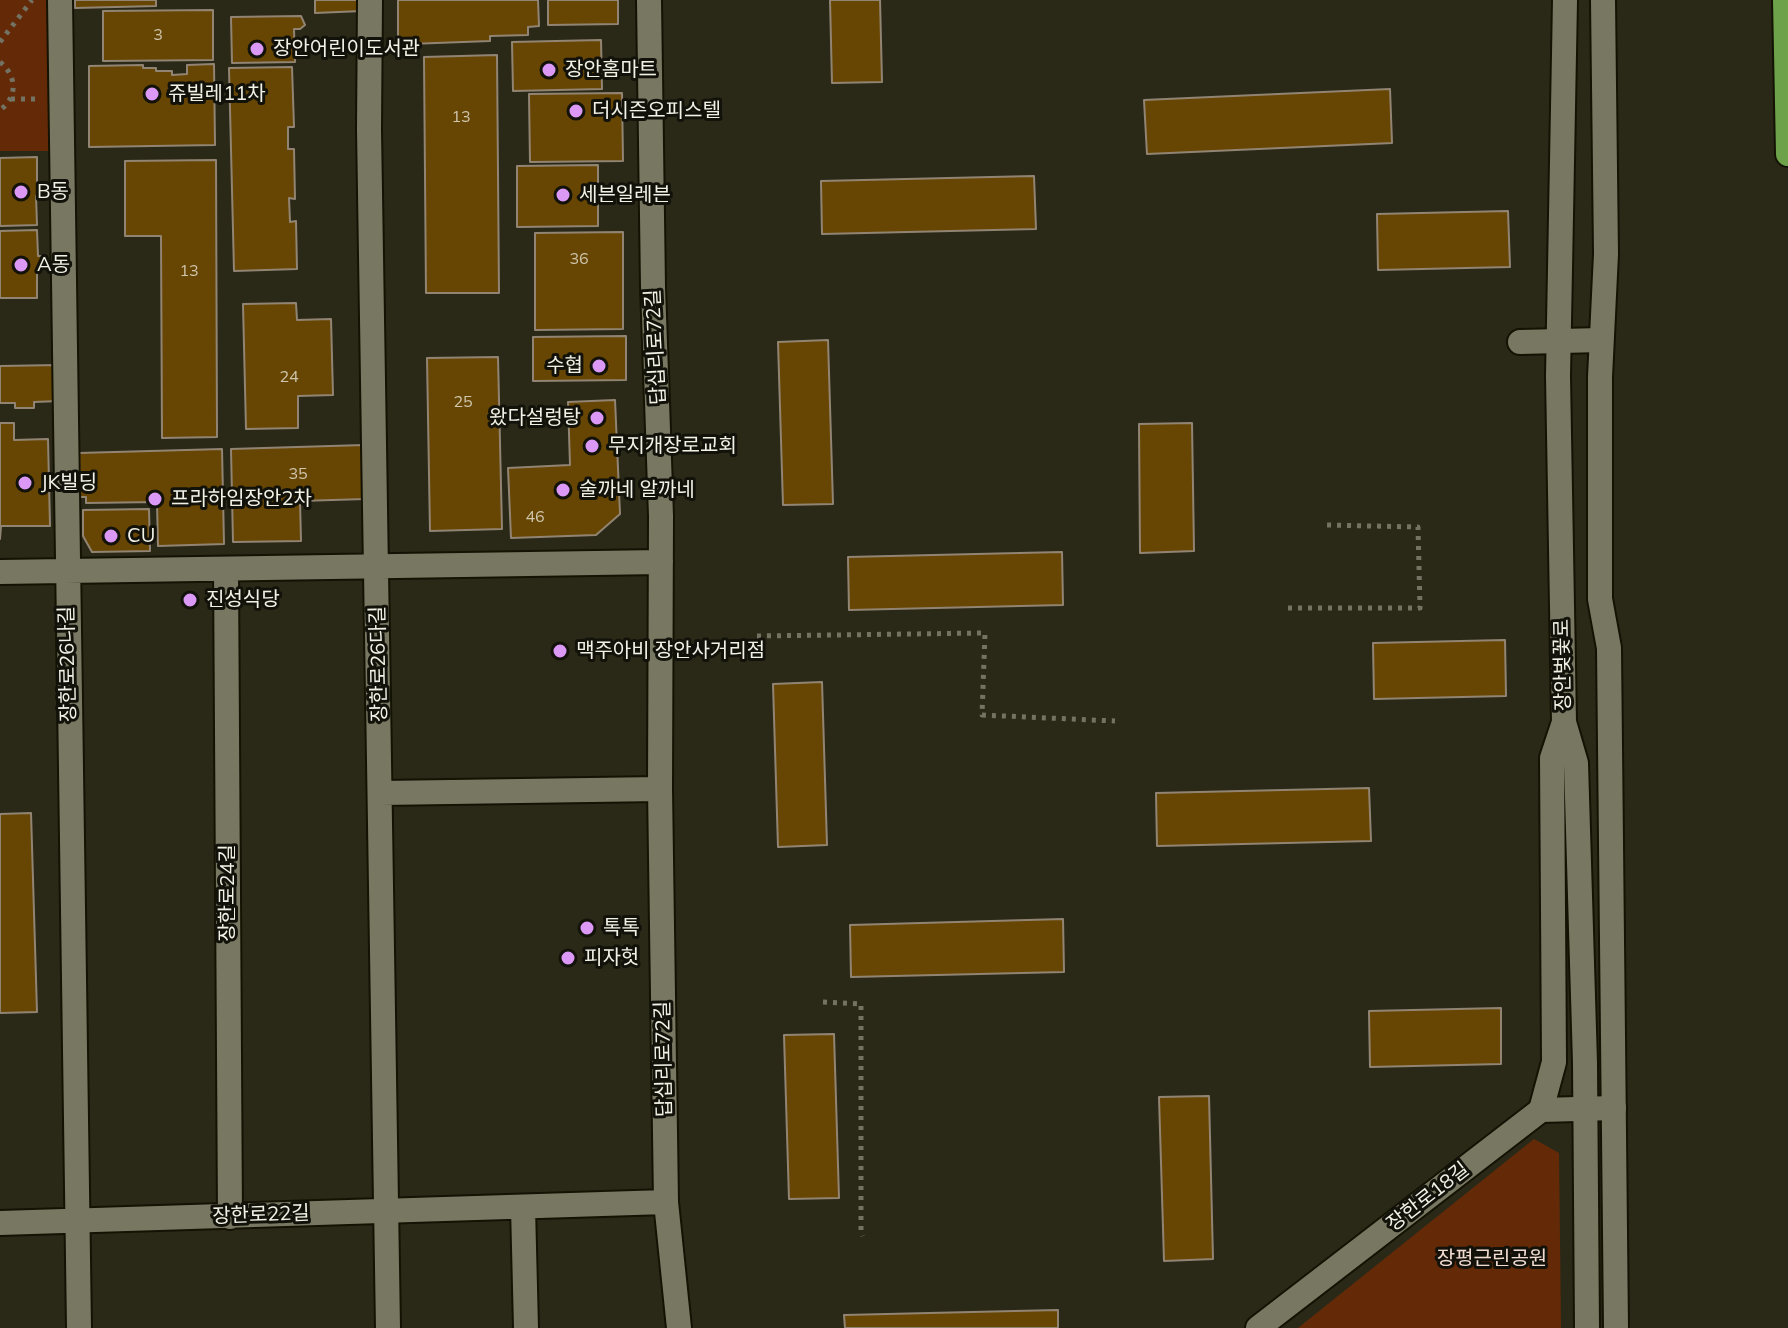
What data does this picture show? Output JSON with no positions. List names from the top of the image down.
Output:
{
  "streets": {
    "street": [
      "답십리로72길",
      "장한로26나길",
      "장한로26다길",
      "장안벚꽃로",
      "장한로24길",
      "장한로18길",
      "장한로22길"
    ]
  },
  "crossings": [
    ["답십리로72길", "장한로22길"],
    ["장한로26나길", "장한로22길"],
    ["장한로26다길", "장한로22길"],
    ["장한로24길", "장한로22길"]
  ],
  "parks": ["장평근린공원"],
  "places": [
    "장안어린이도서관",
    "장안홈마트",
    "쥬빌레11차",
    "더시즌오피스텔",
    "B동",
    "세븐일레븐",
    "A동",
    "수협",
    "왔다설렁탕",
    "무지개장로교회",
    "JK빌딩",
    "술까네 알까네",
    "프라하임장안2차",
    "CU",
    "진성식당",
    "맥주아비 장안사거리점",
    "톡톡",
    "피자헛"
  ],
  "house_numbers": [
    "3",
    "13",
    "36",
    "13",
    "24",
    "25",
    "35",
    "46"
  ]
}
